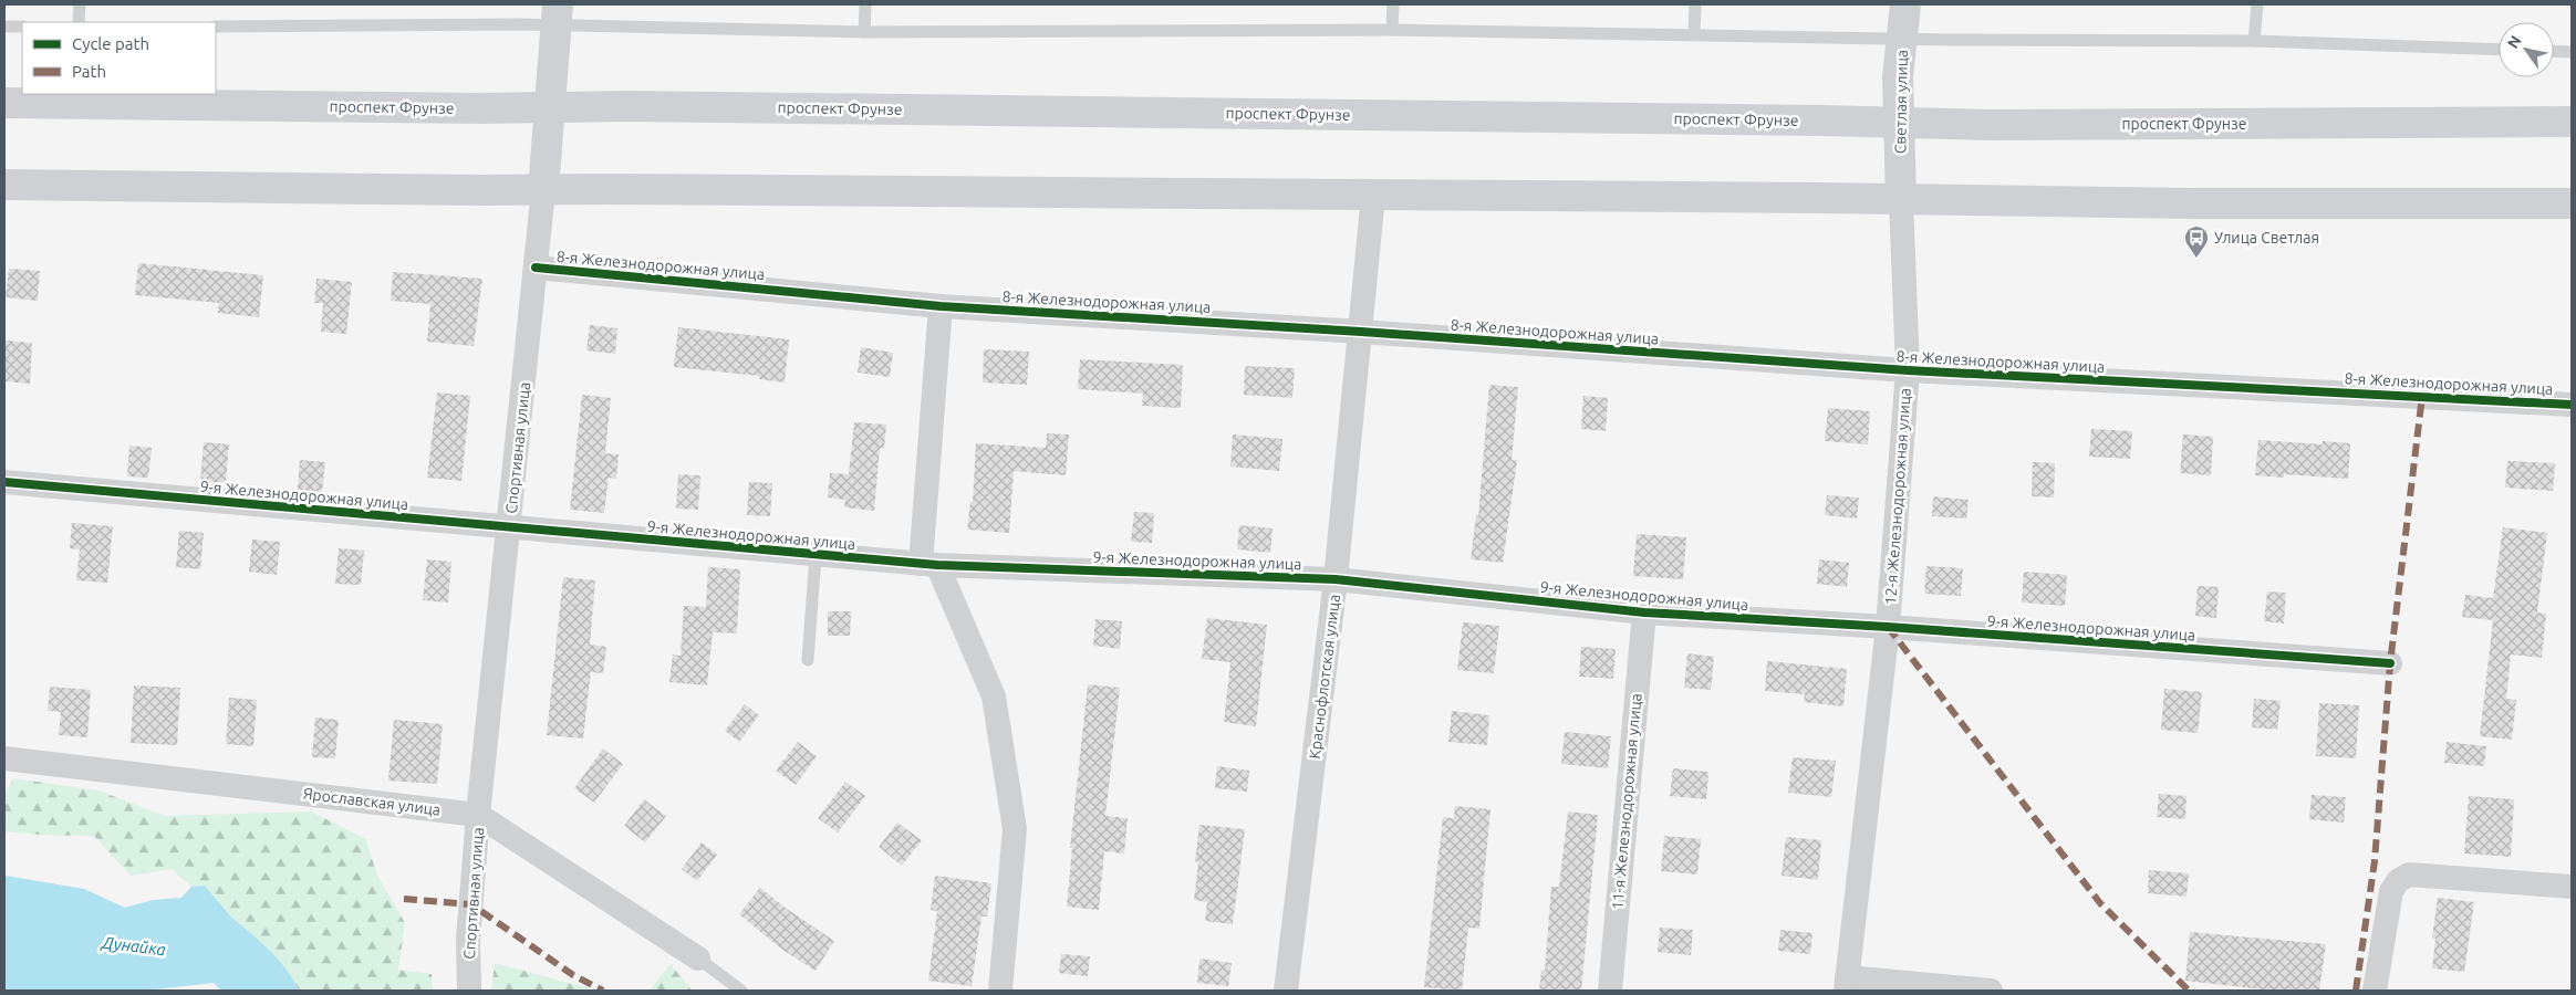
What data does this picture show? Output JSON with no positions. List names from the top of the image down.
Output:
{
  "streets": {
    "main road": ["Светлая улица", "проспект Фрунзе", "Спортивная улица"],
    "street": [
      "8-я Железнодорожная улица",
      "9-я Железнодорожная улица",
      "12-я Железнодорожная улица",
      "Краснофлотская улица",
      "Ярославская улица",
      "11-я Железнодорожная улица"
    ]
  },
  "crossings": [
    ["Светлая улица", "проспект Фрунзе"],
    ["Светлая улица", "12-я Железнодорожная улица"],
    ["проспект Фрунзе", "Спортивная улица"],
    ["8-я Железнодорожная улица", "Спортивная улица"],
    ["8-я Железнодорожная улица", "12-я Железнодорожная улица"],
    ["8-я Железнодорожная улица", "Краснофлотская улица"],
    ["Спортивная улица", "9-я Железнодорожная улица"],
    ["Спортивная улица", "Ярославская улица"],
    ["9-я Железнодорожная улица", "12-я Железнодорожная улица"],
    ["9-я Железнодорожная улица", "Краснофлотская улица"],
    ["9-я Железнодорожная улица", "11-я Железнодорожная улица"]
  ],
  "water": ["Дунайка"],
  "places": {
    "bus stop": ["Улица Светлая"]
  },
  "legend": ["Cycle path", "Path"],
  "north": "top left"
}
